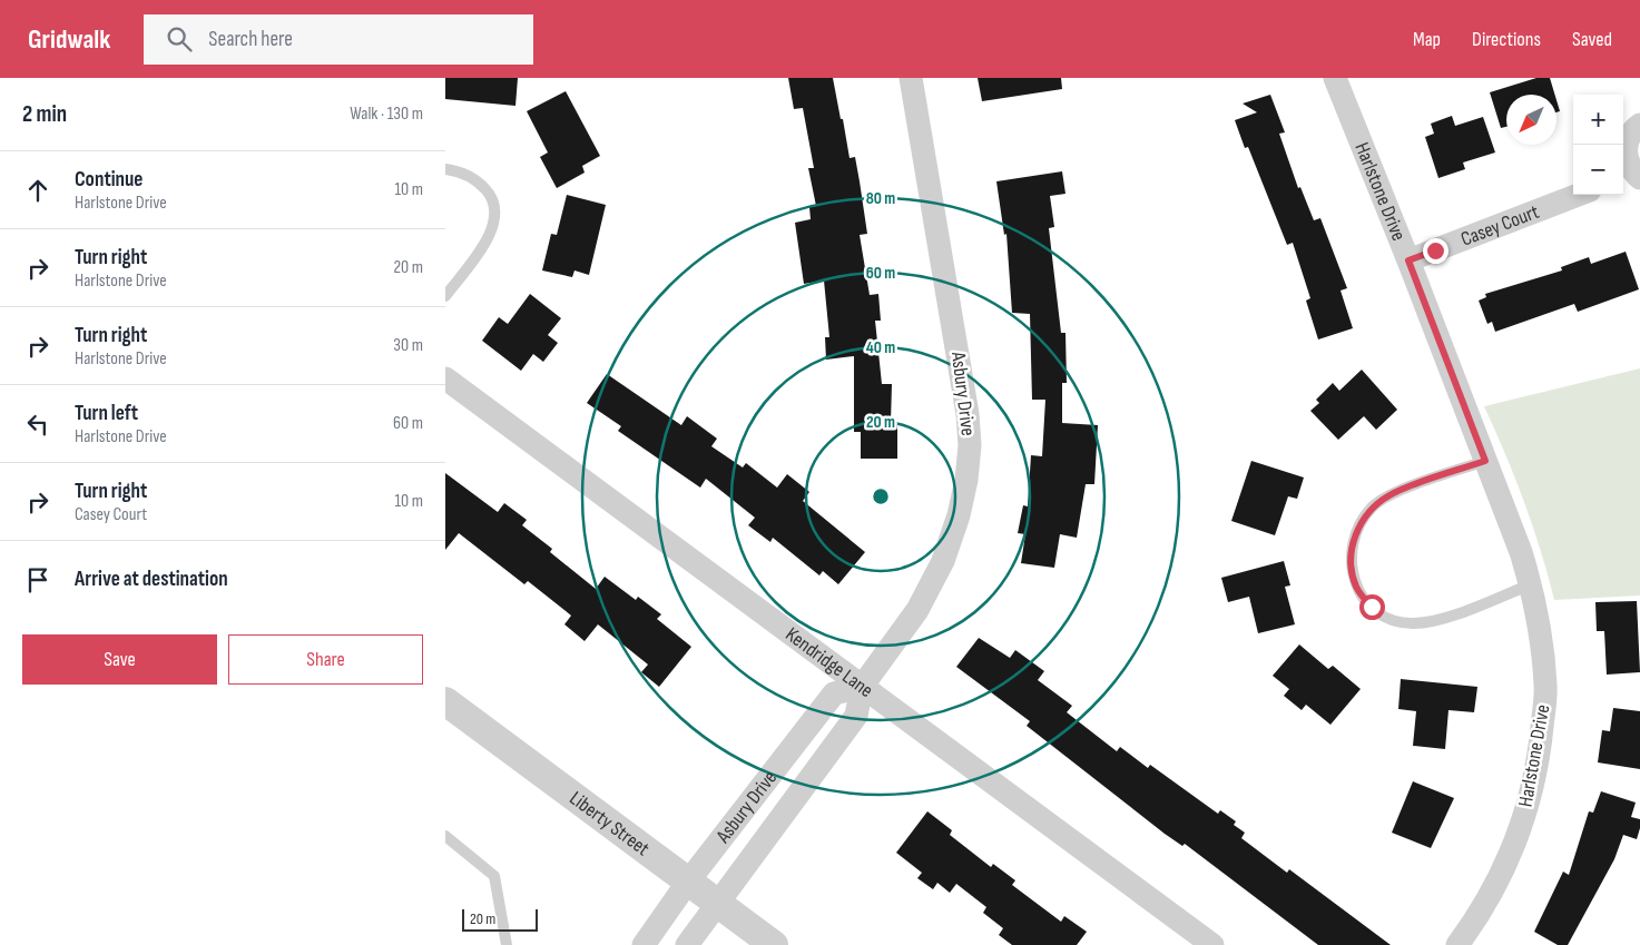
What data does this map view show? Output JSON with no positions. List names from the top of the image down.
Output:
{
  "streets": {
    "street": [
      "Harlstone Drive",
      "Casey Court",
      "Asbury Drive",
      "Kendridge Lane",
      "Liberty Street"
    ]
  },
  "crossings": [
    ["Harlstone Drive", "Casey Court"],
    ["Asbury Drive", "Kendridge Lane"],
    ["Asbury Drive", "Liberty Street"]
  ],
  "scale_bar": "20 m",
  "north": "bottom left",
  "page": {
    "header": "Gridwalk",
    "search": "Search here",
    "nav": ["Map", "Directions", "Saved"],
    "heading": ["2 min", "Walk · 130 m"],
    "map_buttons": ["+", "−"],
    "list": [
      ["Continue", "Harlstone Drive", "10 m"],
      ["Turn right", "Harlstone Drive", "20 m"],
      ["Turn right", "Harlstone Drive", "30 m"],
      ["Turn left", "Harlstone Drive", "60 m"],
      ["Turn right", "Casey Court", "10 m"],
      "Arrive at destination"
    ],
    "buttons": ["Save", "Share"],
    "scale": "20 m"
  },
  "rings": [
    "80 m",
    "60 m",
    "40 m",
    "20 m"
  ]
}
